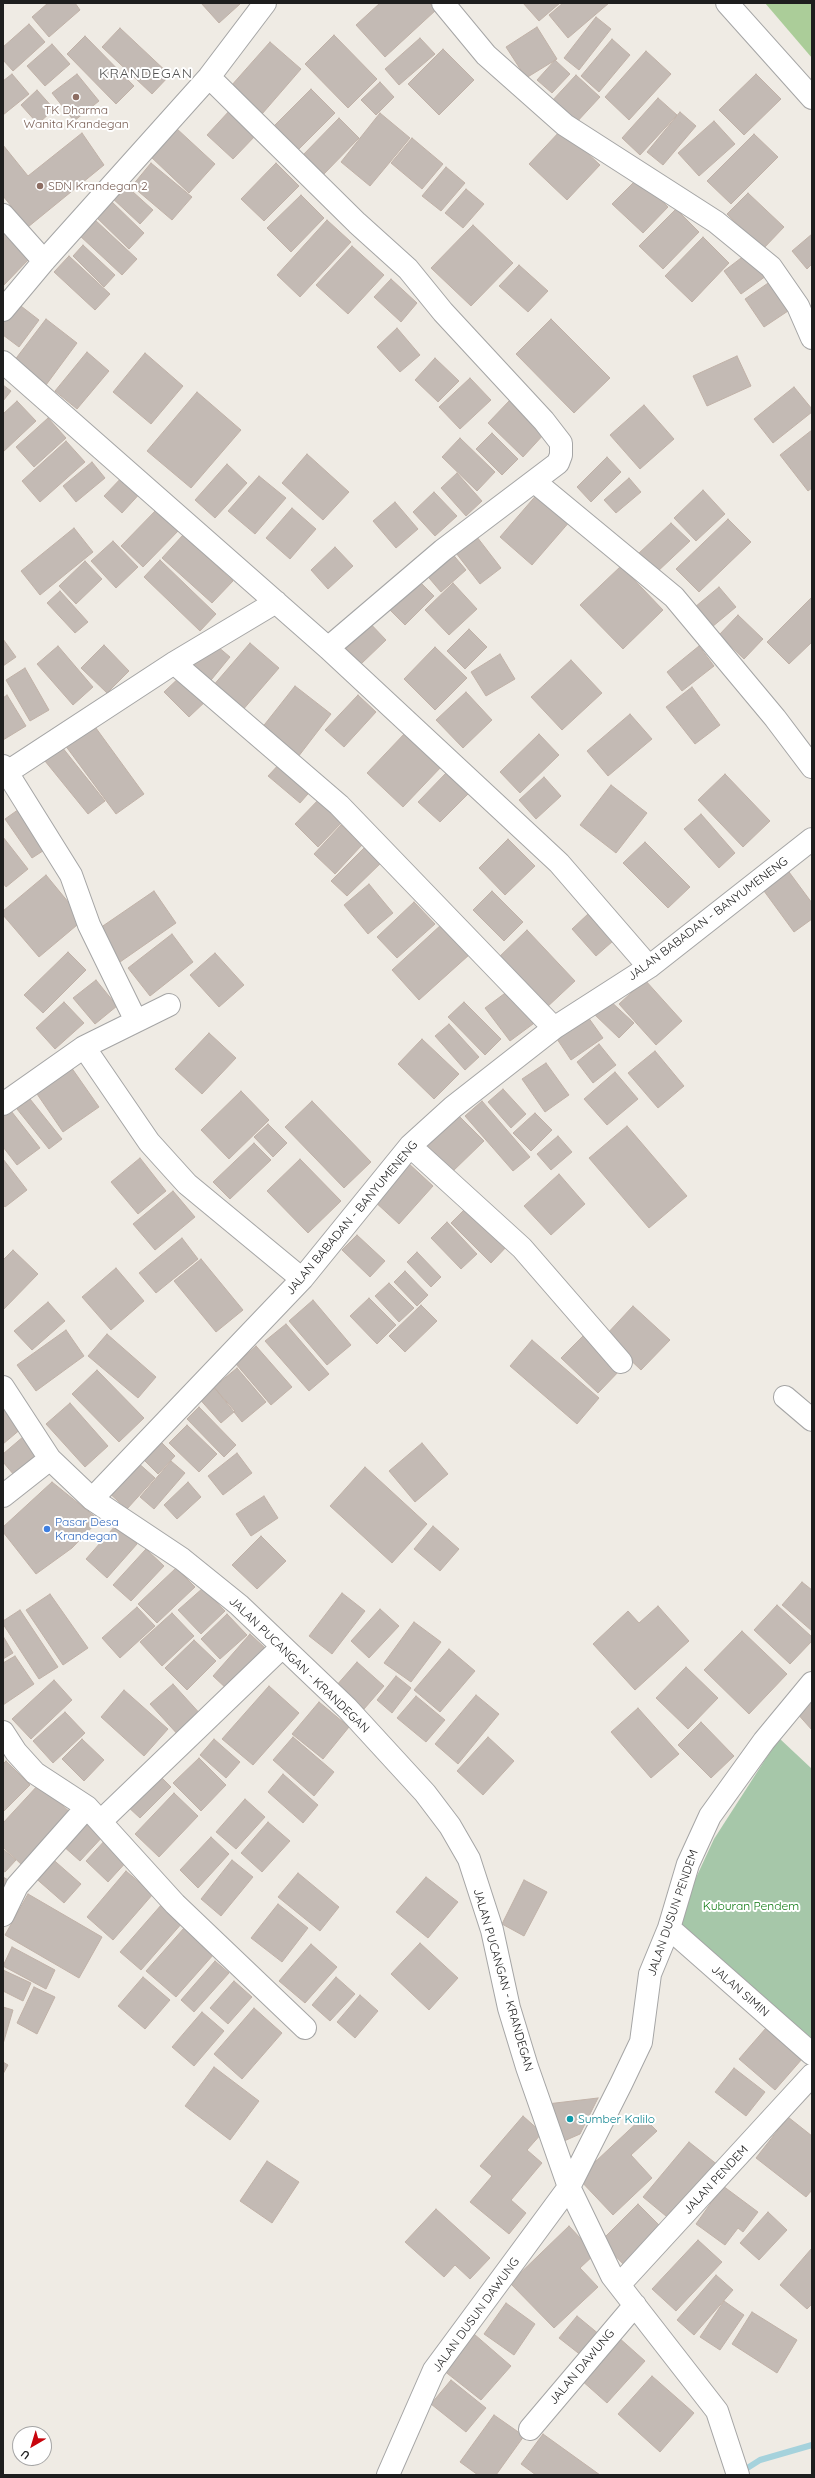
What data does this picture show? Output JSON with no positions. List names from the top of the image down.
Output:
{
  "streets": {
    "street": [
      "JALAN BABADAN - BANYUMENENG",
      "JALAN PUCANGAN - KRANDEGAN",
      "JALAN DUSUN PENDEM",
      "JALAN SIMIN",
      "JALAN PENDEM",
      "JALAN DUSUN DAWUNG",
      "JALAN DAWUNG"
    ]
  },
  "crossings": [
    ["JALAN BABADAN - BANYUMENENG", "JALAN PUCANGAN - KRANDEGAN"],
    ["JALAN PUCANGAN - KRANDEGAN", "JALAN DUSUN PENDEM"],
    ["JALAN PUCANGAN - KRANDEGAN", "JALAN PENDEM"],
    ["JALAN PUCANGAN - KRANDEGAN", "JALAN DUSUN DAWUNG"],
    ["JALAN PUCANGAN - KRANDEGAN", "JALAN DAWUNG"],
    ["JALAN DUSUN PENDEM", "JALAN SIMIN"],
    ["JALAN DUSUN PENDEM", "JALAN DUSUN DAWUNG"]
  ],
  "districts": ["KRANDEGAN"],
  "parks": ["Kuburan Pendem"],
  "places": [
    "TK Dharma Wanita Krandegan",
    "SDN Krandegan 2",
    "Pasar Desa Krandegan",
    "Sumber Kalilo"
  ],
  "north": "bottom left"
}
